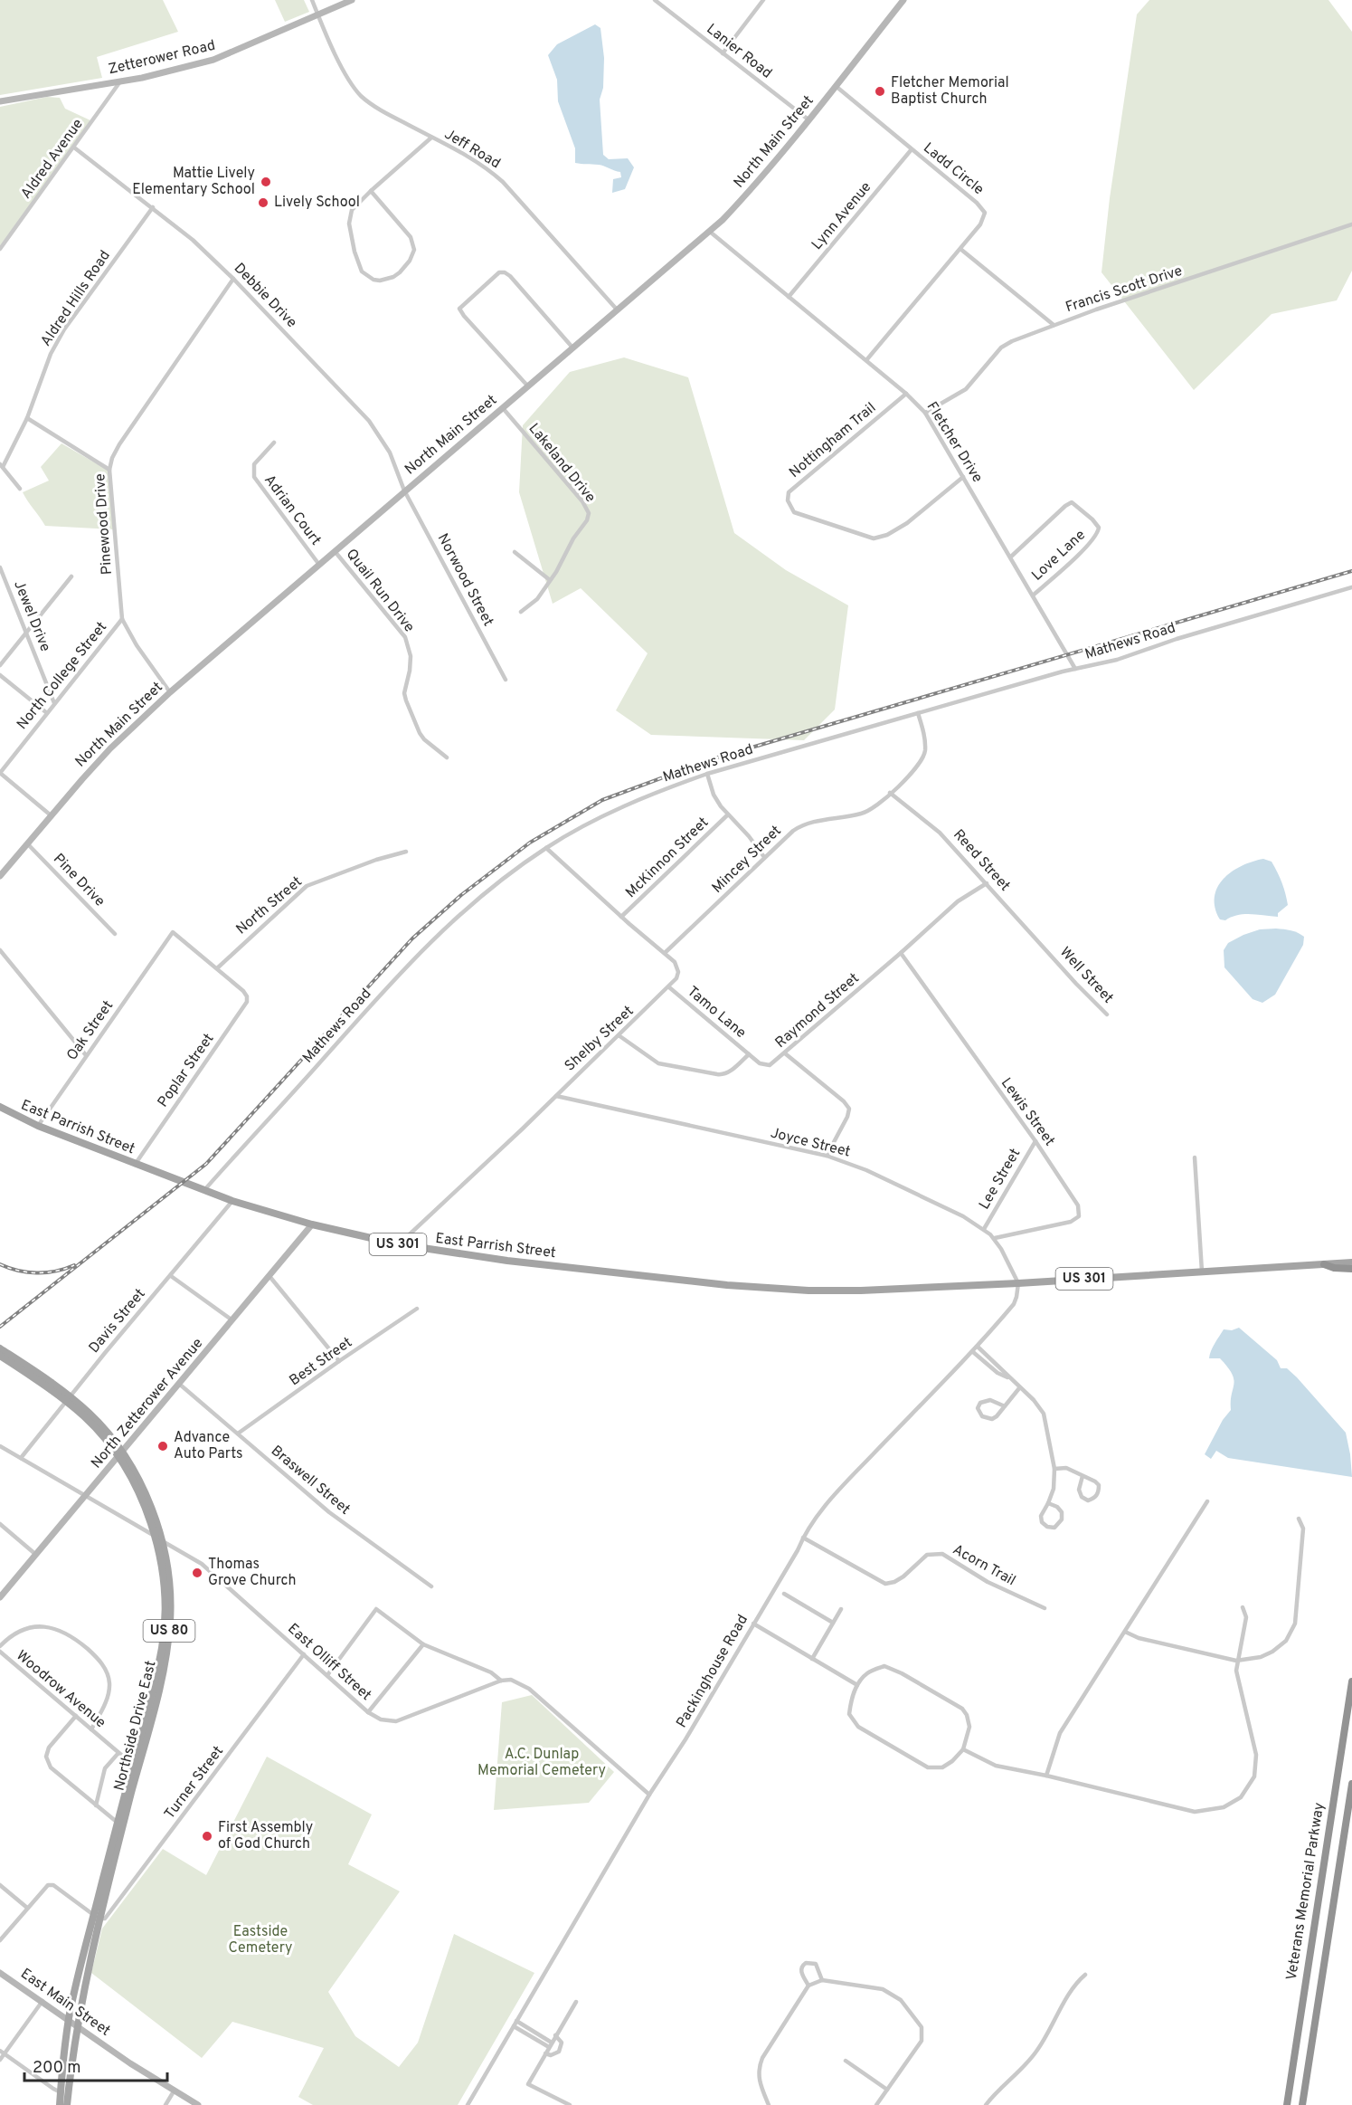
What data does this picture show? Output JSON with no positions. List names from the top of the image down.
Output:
{
  "streets": {
    "highway": ["Veterans Memorial Parkway"],
    "main road": [
      "East Parrish Street",
      "US 301",
      "US 80",
      "Northside Drive East"
    ],
    "street": [
      "Lanier Road",
      "Zetterower Road",
      "North Main Street",
      "Jeff Road",
      "Aldred Avenue",
      "Ladd Circle",
      "Lynn Avenue",
      "Francis Scott Drive",
      "Debbie Drive",
      "Aldred Hills Road",
      "Nottingham Trail",
      "Fletcher Drive",
      "Lakeland Drive",
      "Adrian Court",
      "Pinewood Drive",
      "Love Lane",
      "Norwood Street",
      "Quail Run Drive",
      "Jewel Drive",
      "Mathews Road",
      "North College Street",
      "McKinnon Street",
      "Mincey Street",
      "Reed Street",
      "Pine Drive",
      "North Street",
      "Well Street",
      "Raymond Street",
      "Tamo Lane",
      "Oak Street",
      "Shelby Street",
      "Poplar Street",
      "Lewis Street",
      "Joyce Street",
      "Lee Street",
      "Davis Street",
      "Best Street",
      "North Zetterower Avenue",
      "Braswell Street",
      "Acorn Trail",
      "East Olliff Street",
      "Packinghouse Road",
      "Woodrow Avenue",
      "Turner Street",
      "East Main Street"
    ]
  },
  "crossings": [
    ["Lanier Road", "North Main Street"],
    ["Zetterower Road", "Jeff Road"],
    ["Zetterower Road", "Aldred Avenue"],
    ["North Main Street", "Jeff Road"],
    ["North Main Street", "Ladd Circle"],
    ["North Main Street", "Debbie Drive"],
    ["North Main Street", "Fletcher Drive"],
    ["North Main Street", "Lakeland Drive"],
    ["North Main Street", "Adrian Court"],
    ["North Main Street", "Pinewood Drive"],
    ["North Main Street", "Norwood Street"],
    ["North Main Street", "Quail Run Drive"],
    ["North Main Street", "Pine Drive"],
    ["Aldred Avenue", "Debbie Drive"],
    ["Ladd Circle", "Lynn Avenue"],
    ["Ladd Circle", "Fletcher Drive"],
    ["Lynn Avenue", "Fletcher Drive"],
    ["Francis Scott Drive", "Fletcher Drive"],
    ["Debbie Drive", "Aldred Hills Road"],
    ["Debbie Drive", "Pinewood Drive"],
    ["Debbie Drive", "Norwood Street"],
    ["Nottingham Trail", "Fletcher Drive"],
    ["Fletcher Drive", "Love Lane"],
    ["Fletcher Drive", "Mathews Road"],
    ["Pinewood Drive", "North College Street"],
    ["Jewel Drive", "North College Street"],
    ["Mathews Road", "Mincey Street"],
    ["Mathews Road", "East Parrish Street"],
    ["Mincey Street", "Reed Street"],
    ["Reed Street", "Well Street"],
    ["Reed Street", "Raymond Street"],
    ["North Street", "Oak Street"],
    ["North Street", "Poplar Street"],
    ["Raymond Street", "Tamo Lane"],
    ["Raymond Street", "Lewis Street"],
    ["Tamo Lane", "Shelby Street"],
    ["Oak Street", "Poplar Street"],
    ["Oak Street", "East Parrish Street"],
    ["Shelby Street", "East Parrish Street"],
    ["Shelby Street", "Joyce Street"],
    ["Poplar Street", "East Parrish Street"],
    ["Lewis Street", "Joyce Street"],
    ["Lewis Street", "Lee Street"],
    ["East Parrish Street", "Joyce Street"],
    ["East Parrish Street", "US 301"],
    ["East Parrish Street", "Davis Street"],
    ["East Parrish Street", "North Zetterower Avenue"],
    ["East Parrish Street", "Packinghouse Road"],
    ["Joyce Street", "Lee Street"],
    ["Joyce Street", "US 301"],
    ["Joyce Street", "Packinghouse Road"],
    ["US 301", "Packinghouse Road"],
    ["Davis Street", "East Olliff Street"],
    ["Davis Street", "Northside Drive East"],
    ["Best Street", "Braswell Street"],
    ["North Zetterower Avenue", "Braswell Street"],
    ["North Zetterower Avenue", "East Olliff Street"],
    ["North Zetterower Avenue", "Northside Drive East"],
    ["Acorn Trail", "Packinghouse Road"],
    ["East Olliff Street", "Northside Drive East"],
    ["East Olliff Street", "Turner Street"],
    ["Woodrow Avenue", "Northside Drive East"],
    ["Northside Drive East", "Turner Street"],
    ["Northside Drive East", "East Main Street"]
  ],
  "parks": ["A.C. Dunlap Memorial Cemetery", "Eastside Cemetery"],
  "places": [
    "Fletcher Memorial Baptist Church",
    "Mattie Lively Elementary School",
    "Lively School",
    "Advance Auto Parts",
    "Thomas Grove Church",
    "First Assembly of God Church"
  ],
  "scale_bar": "200 m"
}
